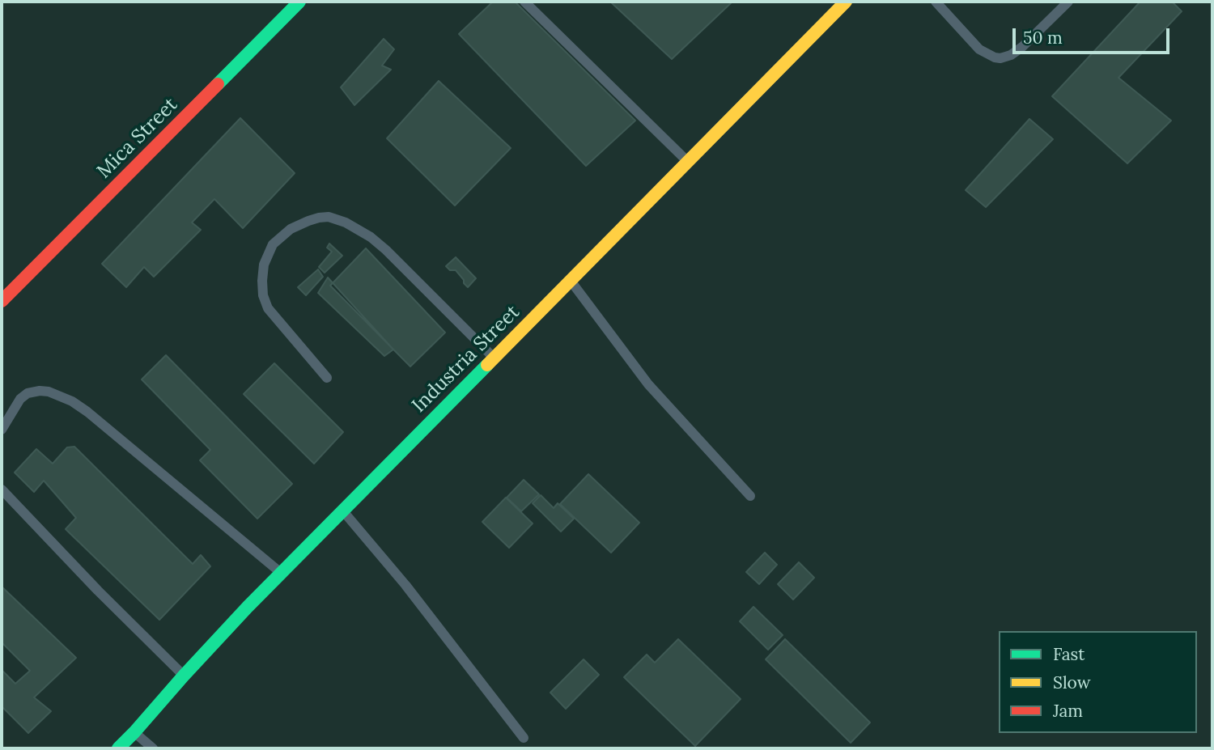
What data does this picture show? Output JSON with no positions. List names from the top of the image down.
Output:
{
  "streets": {
    "street": ["Mica Street", "Industria Street"]
  },
  "legend": ["Fast", "Slow", "Jam"],
  "scale_bar": "50 m"
}
